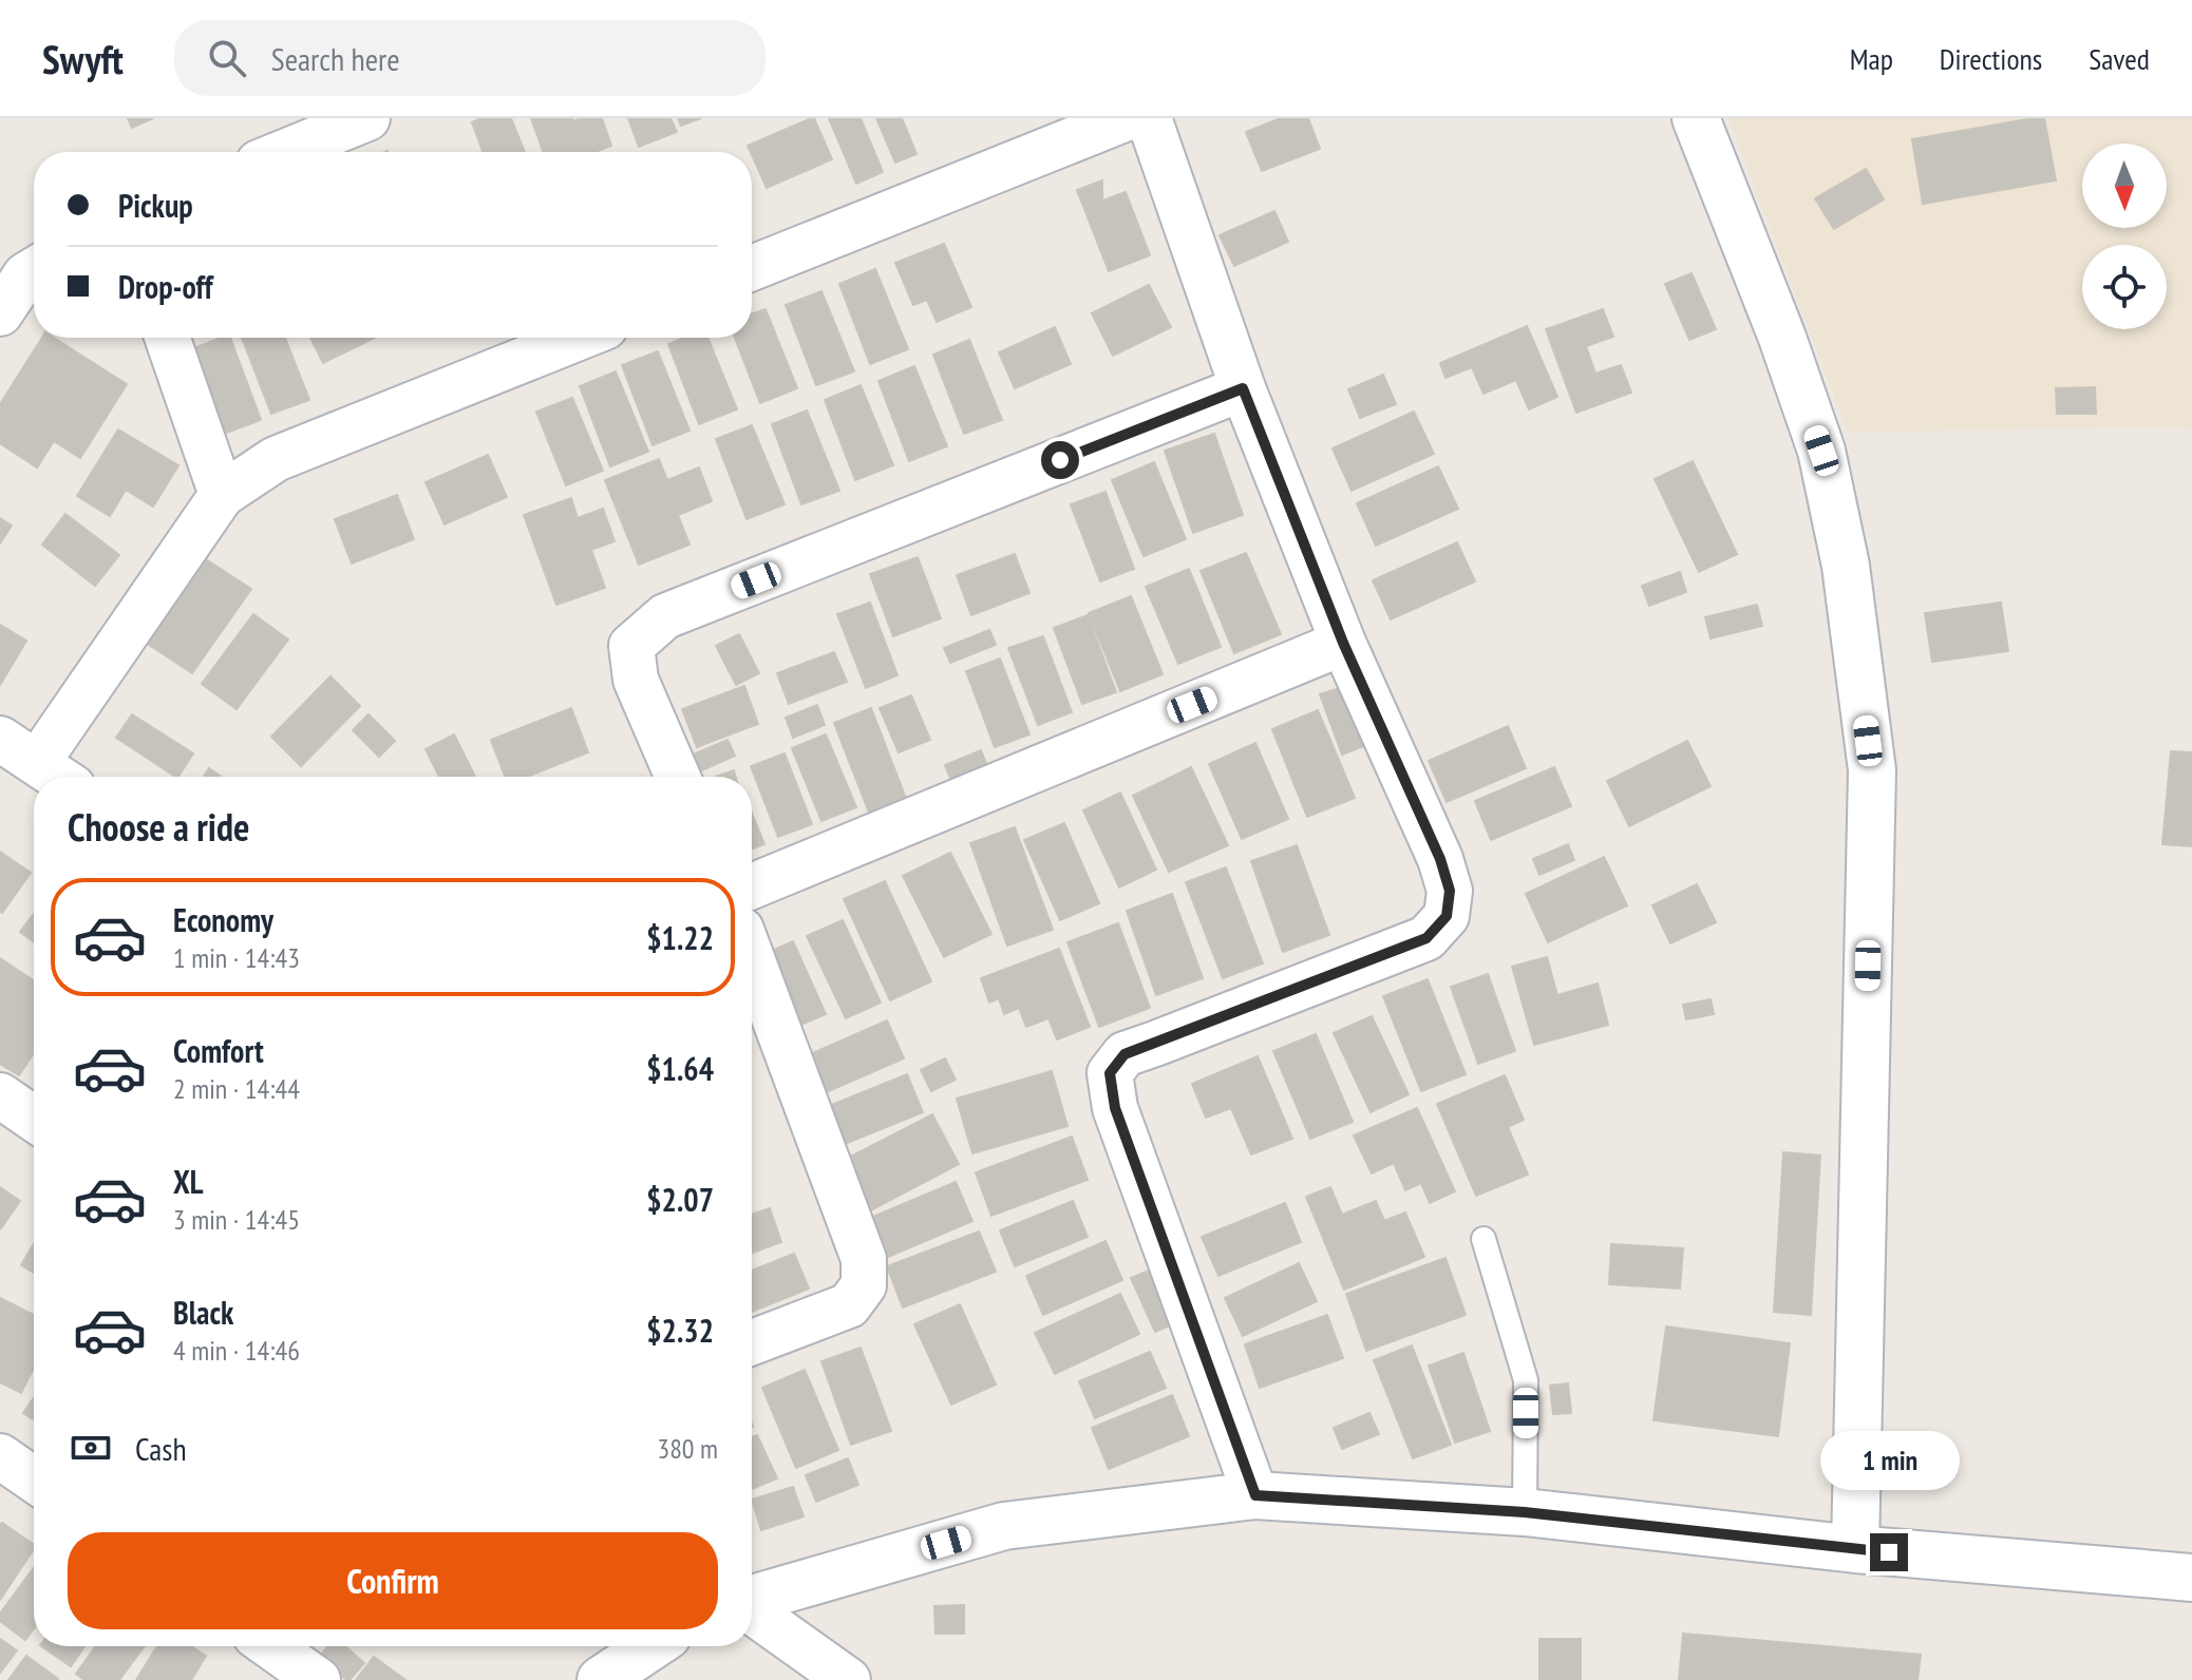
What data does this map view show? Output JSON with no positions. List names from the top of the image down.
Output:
{
  "north": "bottom",
  "page": {
    "header": "Swyft",
    "search": "Search here",
    "nav": ["Map", "Directions", "Saved"],
    "banner": ["Pickup", "Drop-off"],
    "heading": "Choose a ride",
    "list": [
      {
        "name": "Economy",
        "note": "1 min · 14:43",
        "value": "$1.22"
      },
      {
        "name": "Comfort",
        "note": "2 min · 14:44",
        "value": "$1.64"
      },
      {
        "name": "XL",
        "note": "3 min · 14:45",
        "value": "$2.07"
      },
      {
        "name": "Black",
        "note": "4 min · 14:46",
        "value": "$2.32"
      }
    ],
    "pay": ["Cash", "380 m"],
    "bubble": "1 min",
    "buttons": "Confirm"
  }
}
